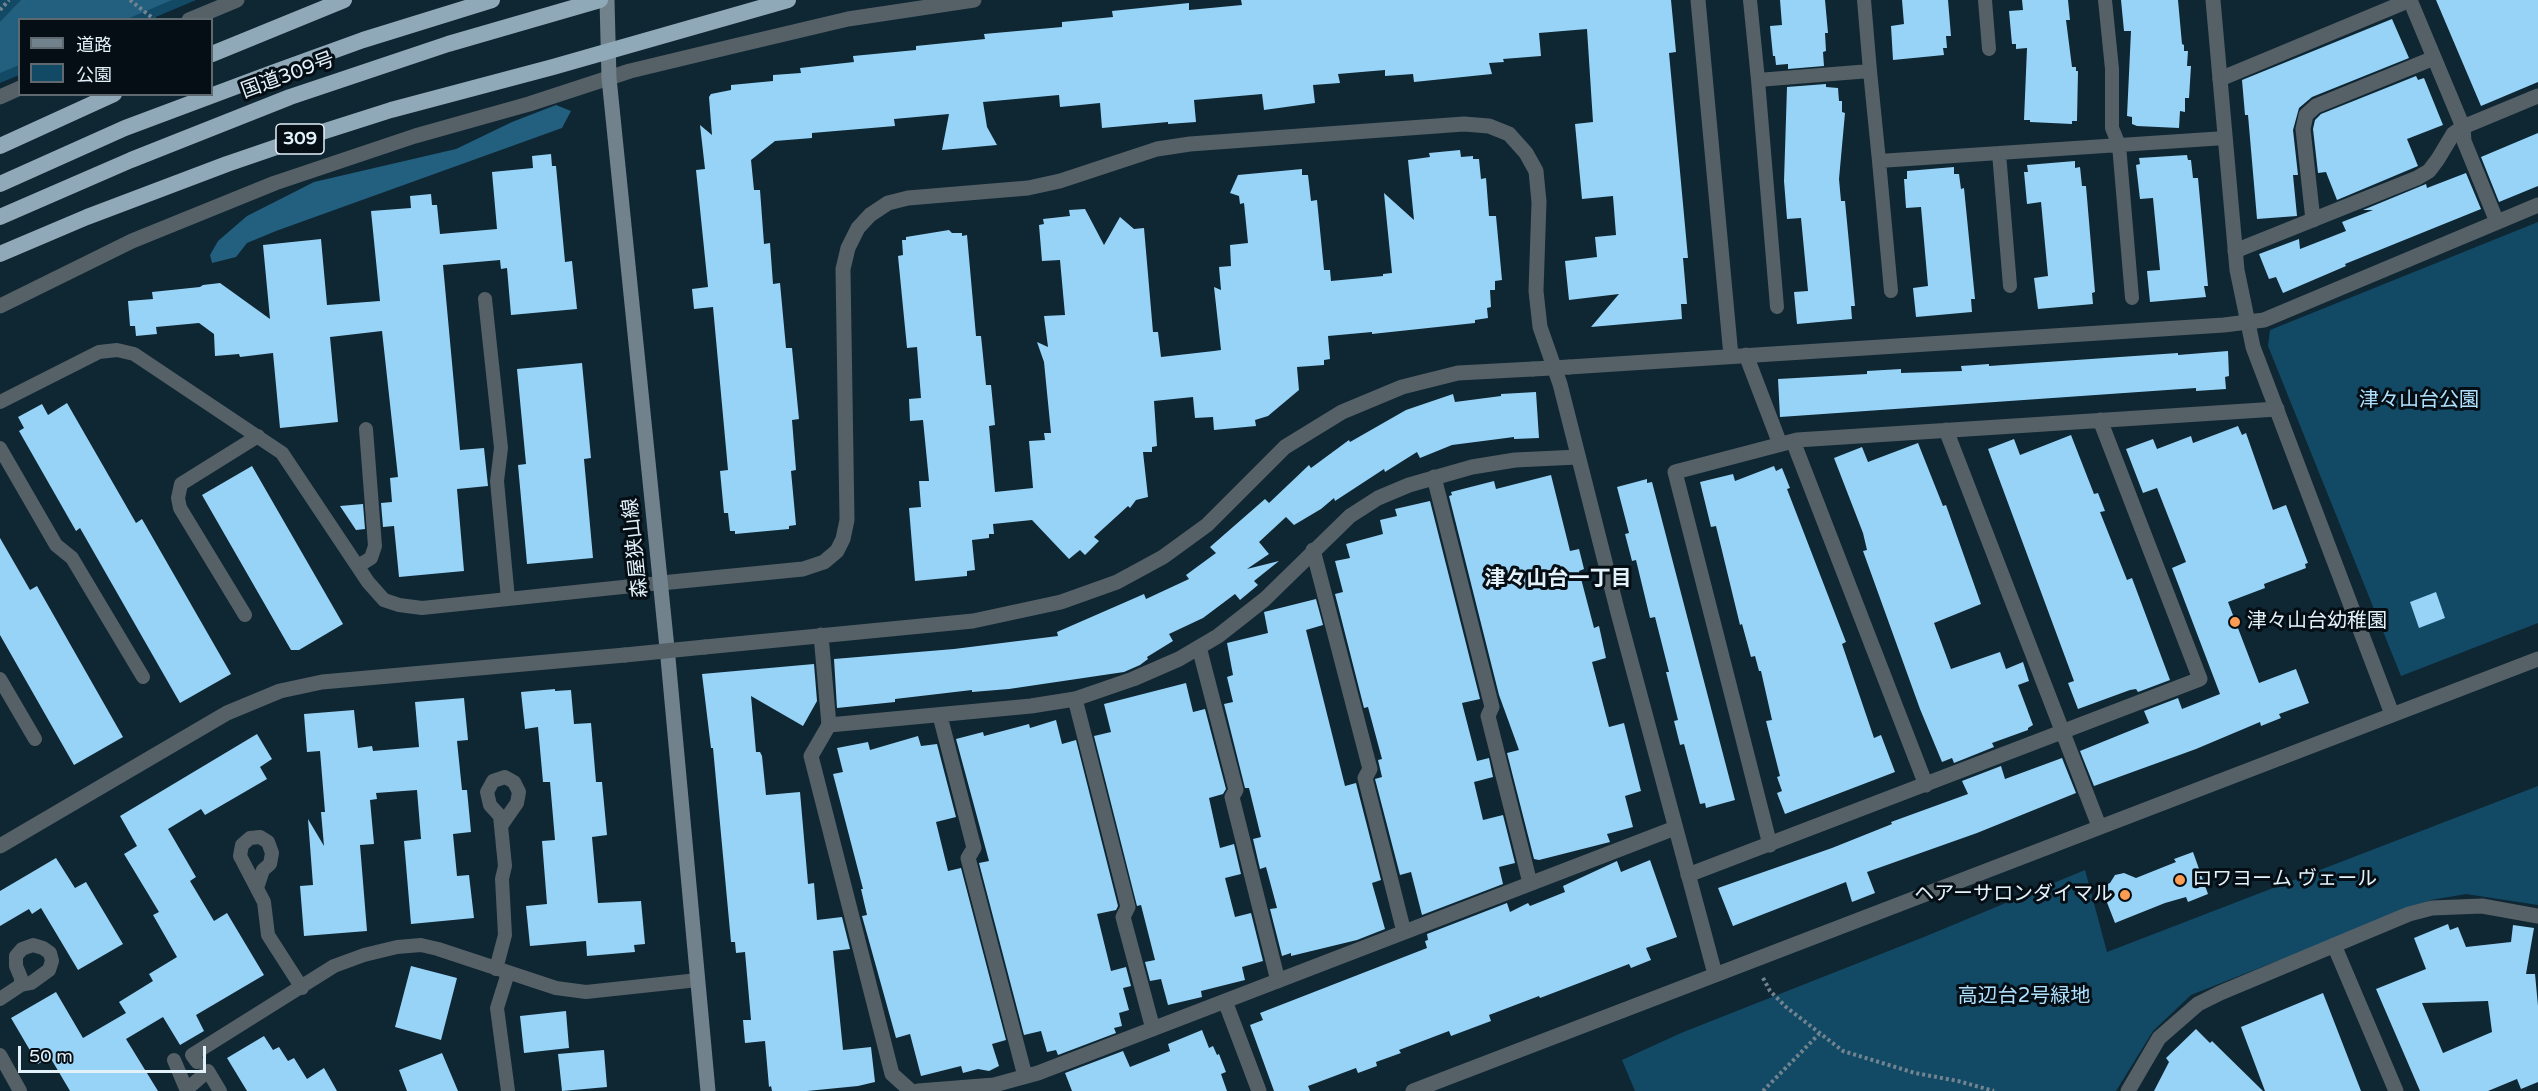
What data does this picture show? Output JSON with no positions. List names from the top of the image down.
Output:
{
  "streets": {
    "highway": ["国道309号", "309"],
    "main road": ["森屋狭山線"]
  },
  "crossings": [
    ["309", "森屋狭山線"]
  ],
  "districts": ["津々山台一丁目"],
  "parks": ["津々山台公園", "高辺台2号緑地"],
  "places": ["津々山台幼稚園", "ロワヨーム ヴェール", "ヘアーサロンダイマル"],
  "legend": ["道路", "公園"],
  "scale_bar": "50 m"
}
